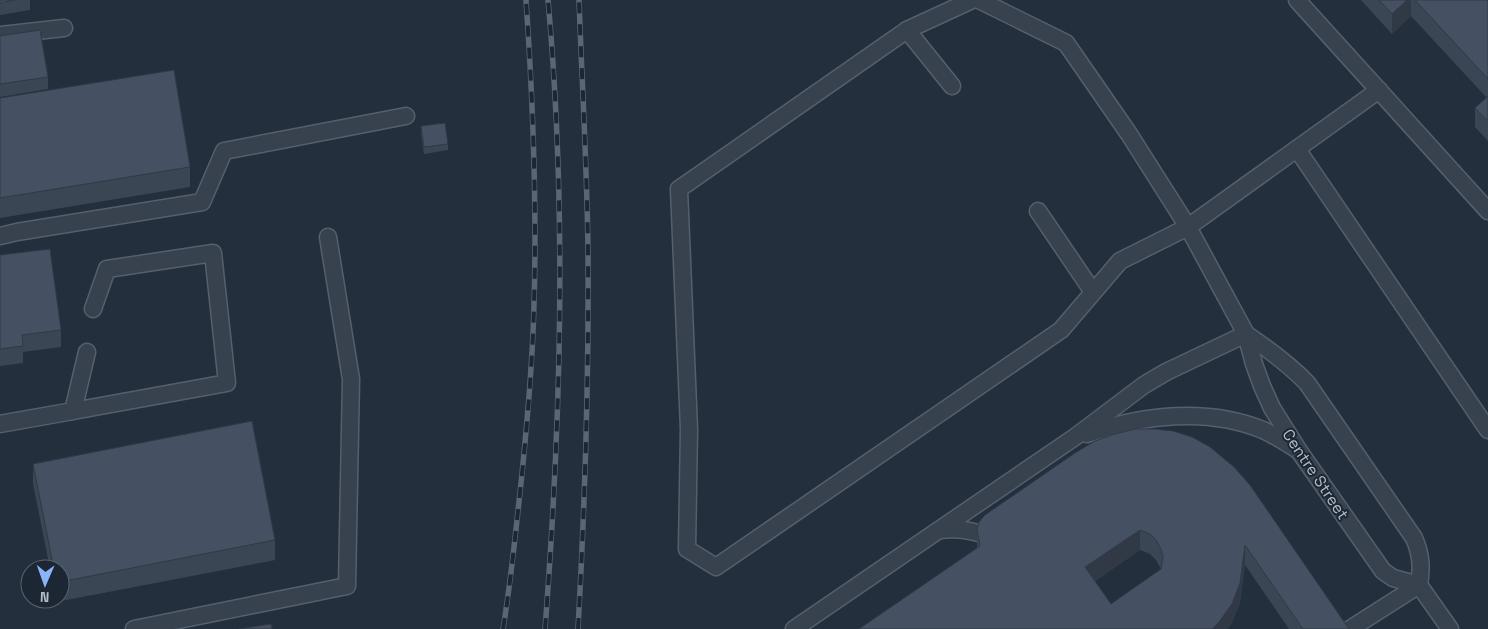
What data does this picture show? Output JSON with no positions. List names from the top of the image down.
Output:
{
  "streets": {
    "lane": ["Centre Street"]
  },
  "north": "bottom"
}
